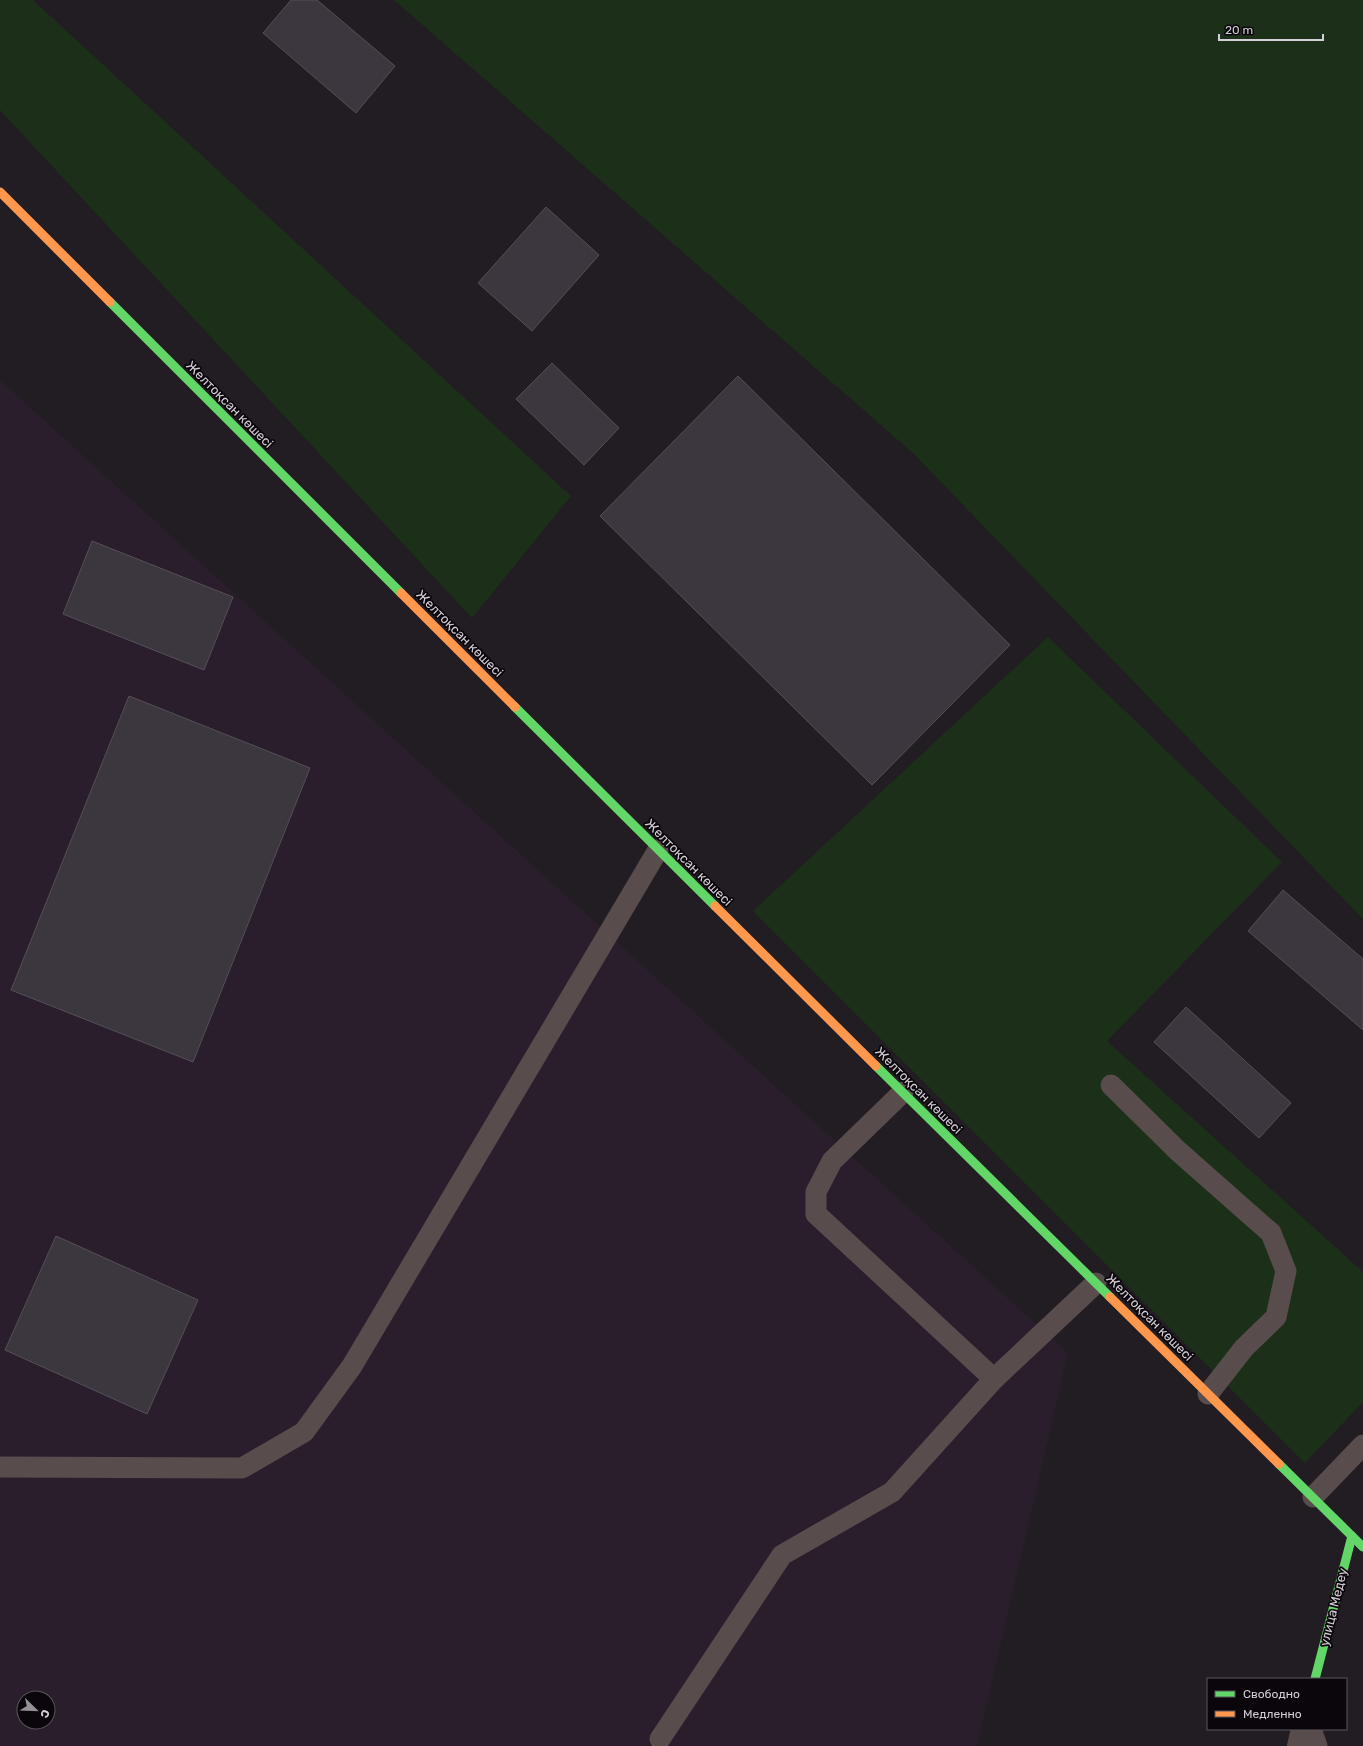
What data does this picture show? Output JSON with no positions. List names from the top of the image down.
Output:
{
  "streets": {
    "main road": ["Желтоқсан көшесі", "улица Медеу"]
  },
  "crossings": [
    ["Желтоқсан көшесі", "улица Медеу"]
  ],
  "legend": ["Свободно", "Медленно"],
  "scale_bar": "20 m",
  "north": "bottom right"
}
